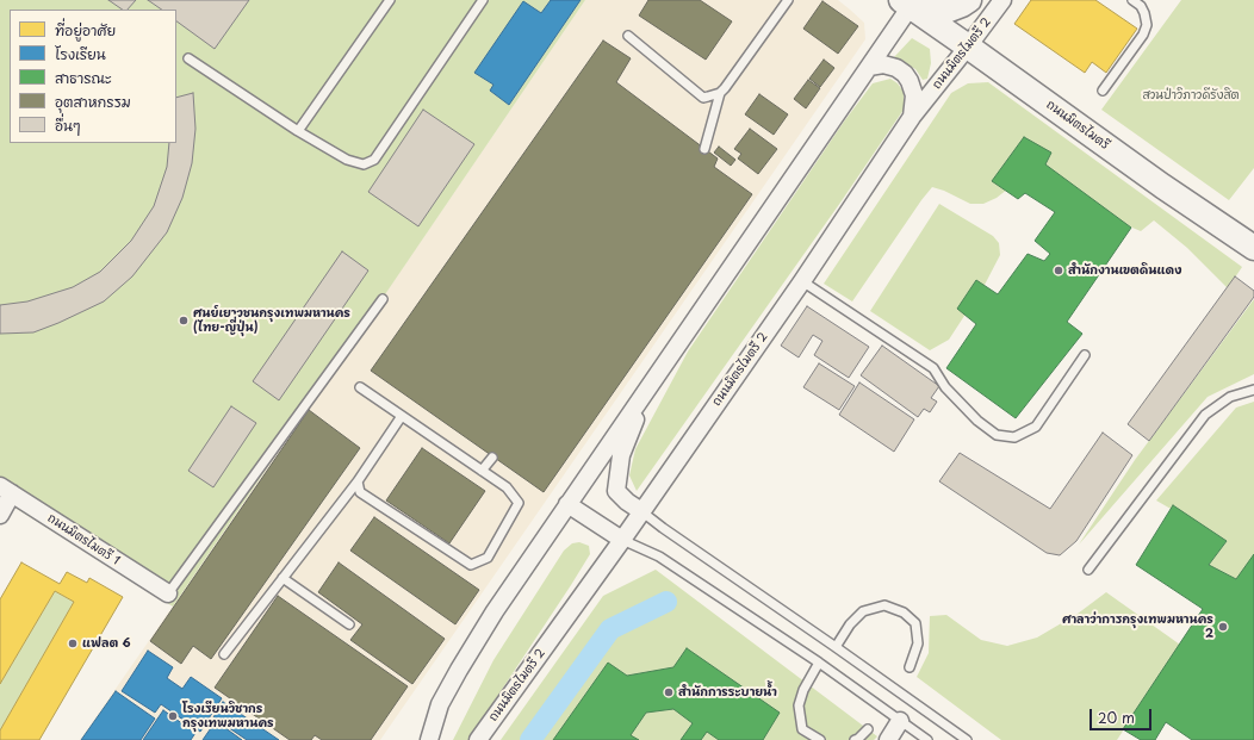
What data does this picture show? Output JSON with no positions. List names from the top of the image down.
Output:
{
  "streets": {
    "street": ["ถนนมิตรไมตรี 2", "ถนนมิตรไมตรี", "ถนนมิตรไมตรี 1"]
  },
  "crossings": [
    ["ถนนมิตรไมตรี 2", "ถนนมิตรไมตรี"]
  ],
  "parks": ["สวนป่าวิภาวดีรังสิต"],
  "places": [
    "สำนักงานเขตดินแดง",
    "ศูนย์เยาวชนกรุงเทพมหานคร (ไทย-ญี่ปุ่น)",
    "ศาลาว่าการกรุงเทพมหานคร 2",
    "แฟลต 6",
    "สำนักการระบายน้ำ",
    "โรงเรียนวิชากร กรุงเทพมหานคร"
  ],
  "legend": [
    "ที่อยู่อาศัย",
    "โรงเรียน",
    "สาธารณะ",
    "อุตสาหกรรม",
    "อื่นๆ"
  ],
  "scale_bar": "20 m"
}
